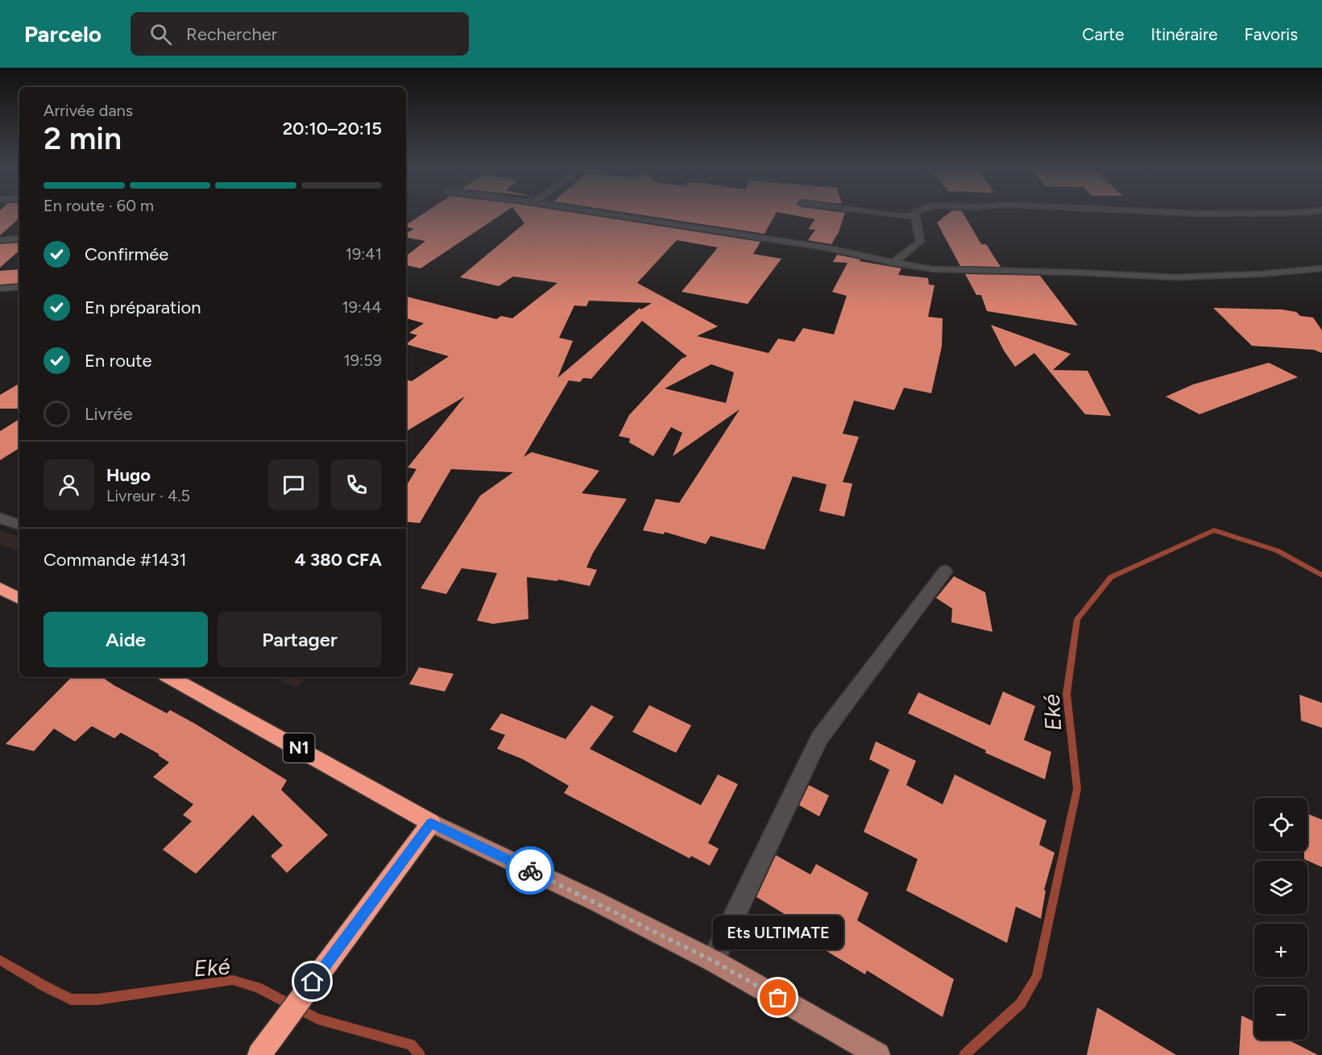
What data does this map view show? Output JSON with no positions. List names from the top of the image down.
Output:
{
  "streets": {
    "highway": ["N1"]
  },
  "water": ["Eké"],
  "places": ["Ets ULTIMATE"],
  "page": {
    "header": "Parcelo",
    "search": "Rechercher",
    "nav": ["Carte", "Itinéraire", "Favoris"],
    "heading": ["2 min", "Arrivée dans", "20:10–20:15"],
    "panel": [
      "Hugo",
      "Livreur · 4.5",
      "Commande #1431",
      "4 380 CFA"
    ],
    "bar": "En route · 60 m",
    "list": [
      ["Confirmée", "19:41"],
      ["En préparation", "19:44"],
      ["En route", "19:59"],
      "Livrée"
    ],
    "buttons": ["Aide", "Partager"],
    "map_buttons": ["+", "−"],
    "bubble": "Ets ULTIMATE"
  }
}
